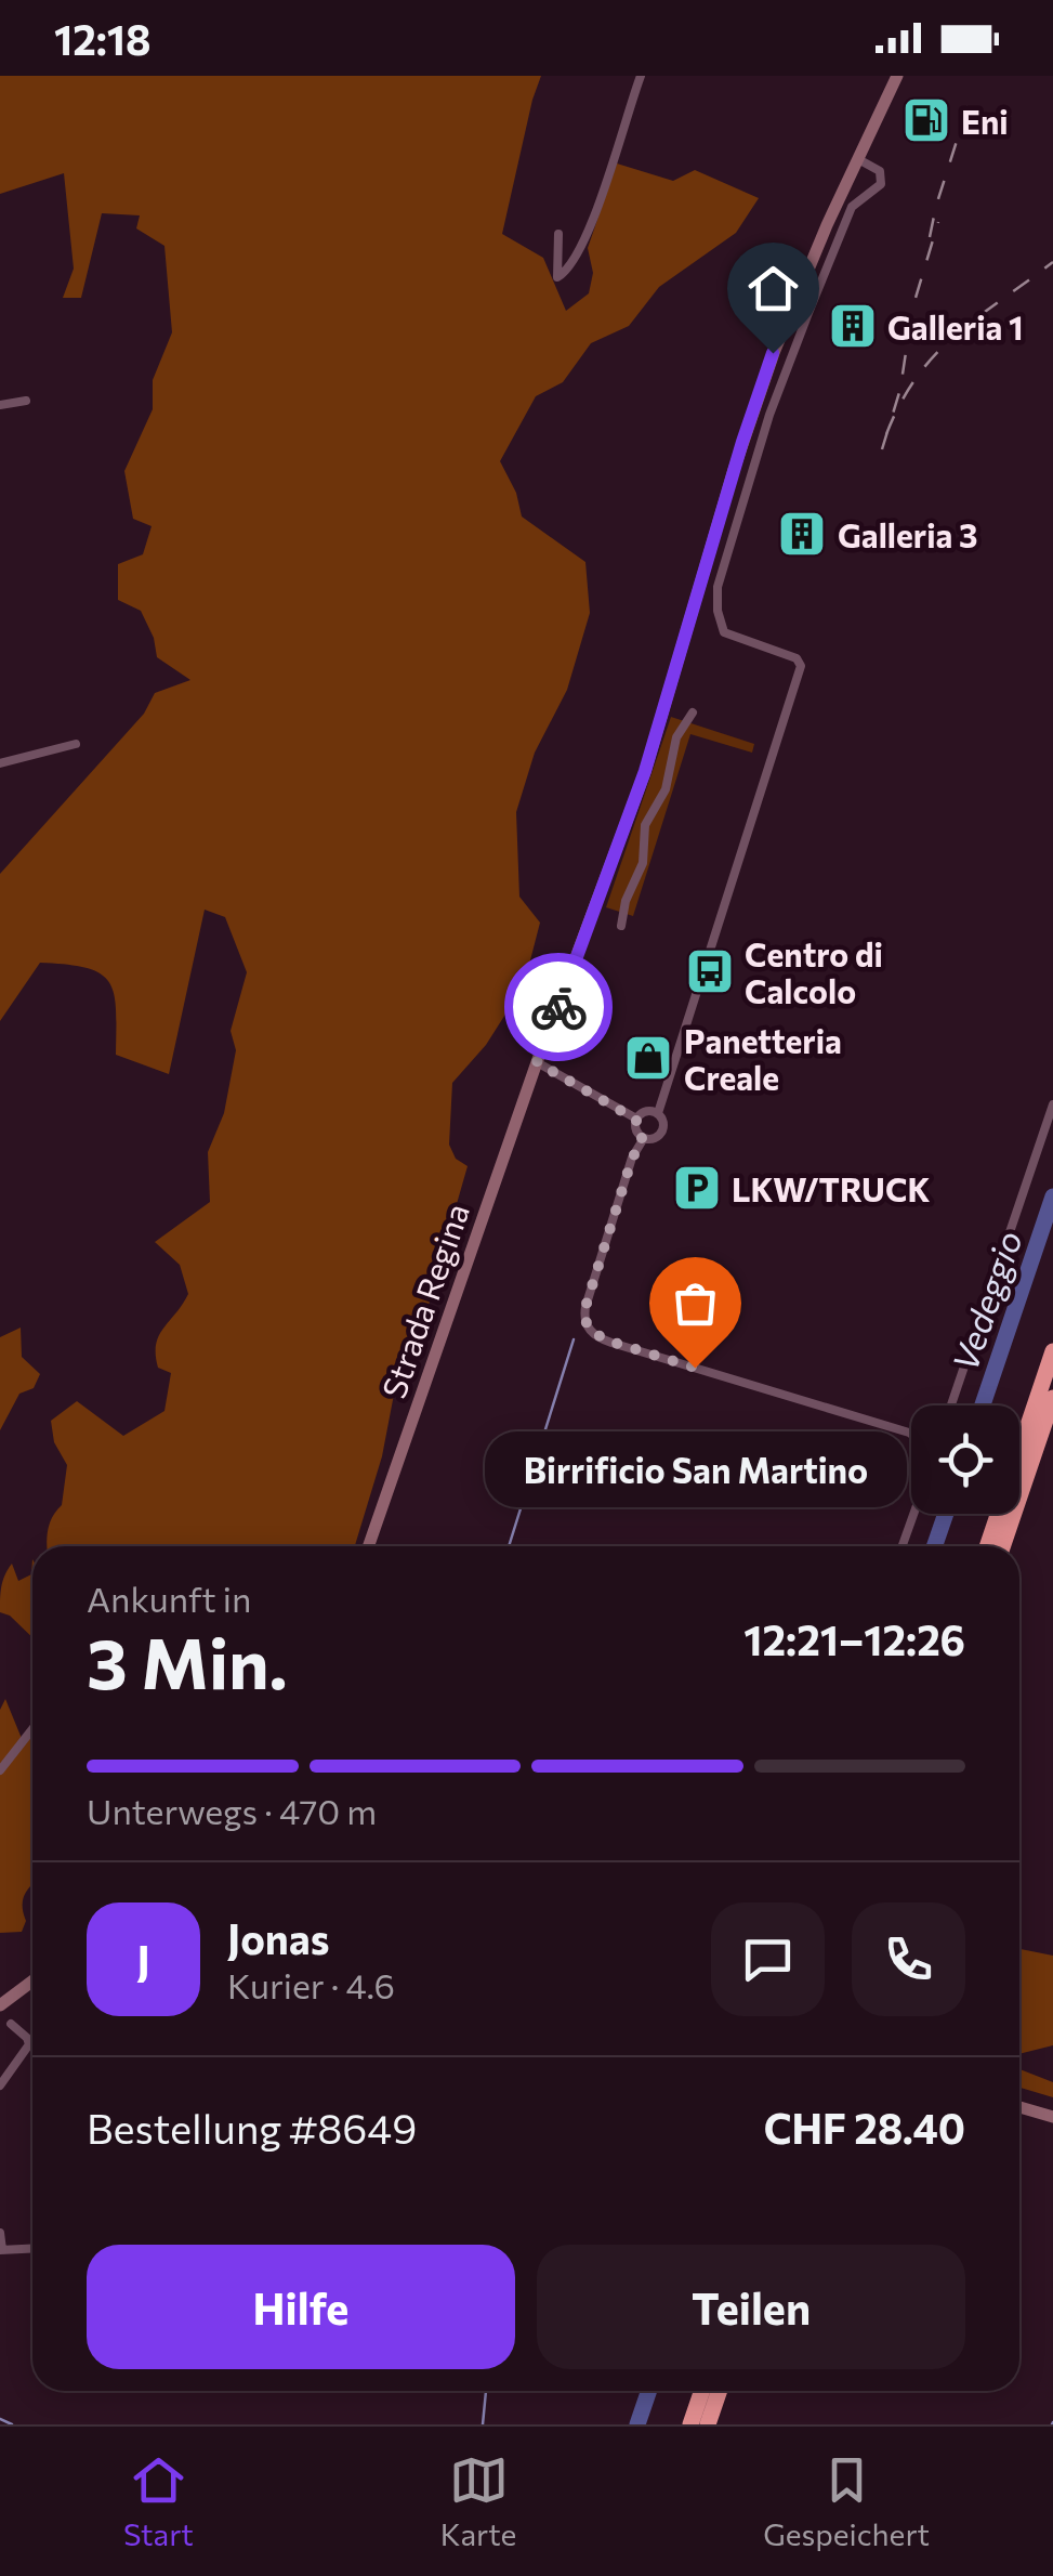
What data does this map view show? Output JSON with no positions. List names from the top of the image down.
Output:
{
  "streets": {
    "main road": ["Strada Regina"]
  },
  "water": ["Vedeggio"],
  "places": {
    "fuel station": ["Eni"],
    "building": ["Galleria 1", "Galleria 3"],
    "bus stop": ["Centro di Calcolo"],
    "shop": ["Panetteria Creale"],
    "parking": ["LKW/TRUCK"],
    "other": ["Birrificio San Martino"]
  },
  "page": {
    "status": "12:18",
    "bubble": "Birrificio San Martino",
    "heading": ["3 Min.", "Ankunft in", "12:21–12:26"],
    "panel": [
      "Jonas",
      "Kurier · 4.6",
      "Bestellung #8649",
      "CHF 28.40"
    ],
    "bar": "Unterwegs · 470 m",
    "round": "J",
    "buttons": ["Hilfe", "Teilen"],
    "tabs": ["Start", "Karte", "Gespeichert"]
  }
}
